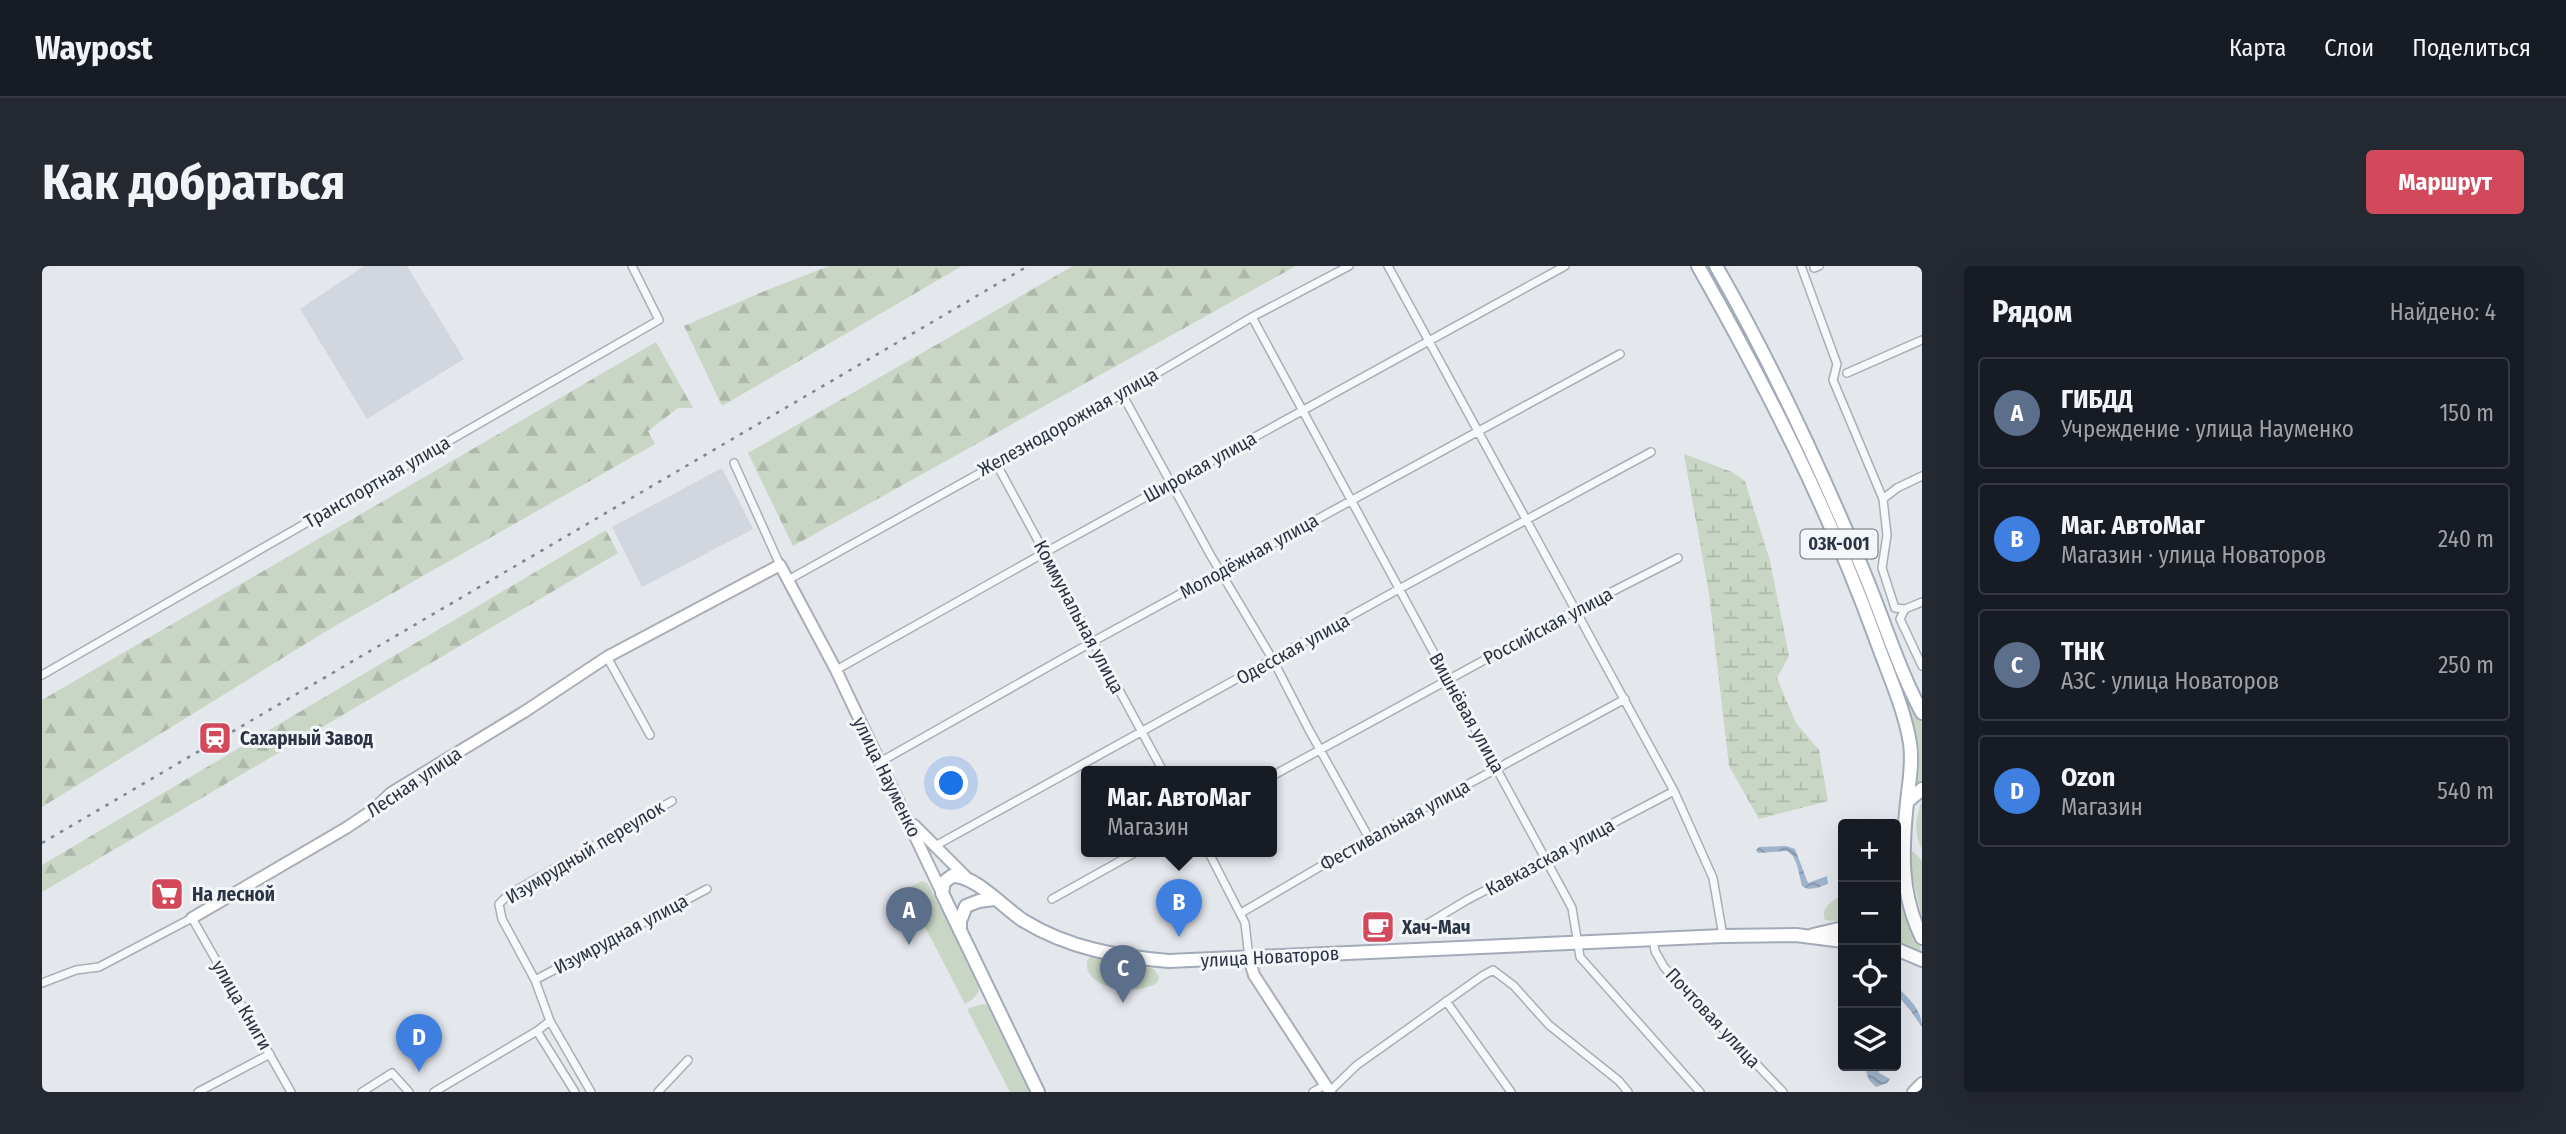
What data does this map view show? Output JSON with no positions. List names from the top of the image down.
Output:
{
  "streets": {
    "main road": ["03К-001", "улица Науменко", "улица Новаторов"],
    "street": [
      "Железнодорожная улица",
      "Широкая улица",
      "Транспортная улица",
      "Молодёжная улица",
      "Коммунальная улица",
      "Российская улица",
      "Одесская улица",
      "Вишнёвая улица",
      "Лесная улица",
      "Фестивальная улица",
      "Изумрудный переулок",
      "Кавказская улица",
      "Изумрудная улица",
      "улица Книги",
      "Почтовая улица"
    ]
  },
  "crossings": [
    ["Железнодорожная улица", "Коммунальная улица"],
    ["Железнодорожная улица", "Вишнёвая улица"],
    ["Железнодорожная улица", "улица Науменко"],
    ["Широкая улица", "Коммунальная улица"],
    ["Широкая улица", "Вишнёвая улица"],
    ["Широкая улица", "улица Науменко"],
    ["Молодёжная улица", "Коммунальная улица"],
    ["Молодёжная улица", "Вишнёвая улица"],
    ["Молодёжная улица", "улица Науменко"],
    ["Коммунальная улица", "Одесская улица"],
    ["Российская улица", "Вишнёвая улица"],
    ["Одесская улица", "Вишнёвая улица"],
    ["Одесская улица", "улица Новаторов"],
    ["Вишнёвая улица", "Фестивальная улица"],
    ["Вишнёвая улица", "Кавказская улица"],
    ["Вишнёвая улица", "улица Новаторов"],
    ["улица Науменко", "Лесная улица"],
    ["улица Науменко", "улица Новаторов"],
    ["Лесная улица", "улица Книги"],
    ["Изумрудный переулок", "Изумрудная улица"],
    ["улица Новаторов", "Почтовая улица"]
  ],
  "places": {
    "station": ["Сахарный Завод"],
    "supermarket": ["На лесной"],
    "cafe": ["Хач-Мач"]
  },
  "page": {
    "header": "Waypost",
    "nav": ["Карта", "Слои", "Поделиться"],
    "buttons": "Маршрут",
    "title": "Как добраться",
    "heading": ["Рядом", "Найдено: 4"],
    "list": [
      {
        "mark": "A",
        "name": "ГИБДД",
        "note": "Учреждение · улица Науменко",
        "value": "150 m"
      },
      {
        "mark": "B",
        "name": "Маг. АвтоМаг",
        "note": "Магазин · улица Новаторов",
        "value": "240 m"
      },
      {
        "mark": "C",
        "name": "ТНК",
        "note": "АЗС · улица Новаторов",
        "value": "250 m"
      },
      {
        "mark": "D",
        "name": "Ozon",
        "note": "Магазин",
        "value": "540 m"
      }
    ],
    "popup": ["Маг. АвтоМаг", "Магазин"],
    "map_buttons": ["+", "−"],
    "pins": [
      "B",
      "A",
      "C",
      "D"
    ]
  }
}
